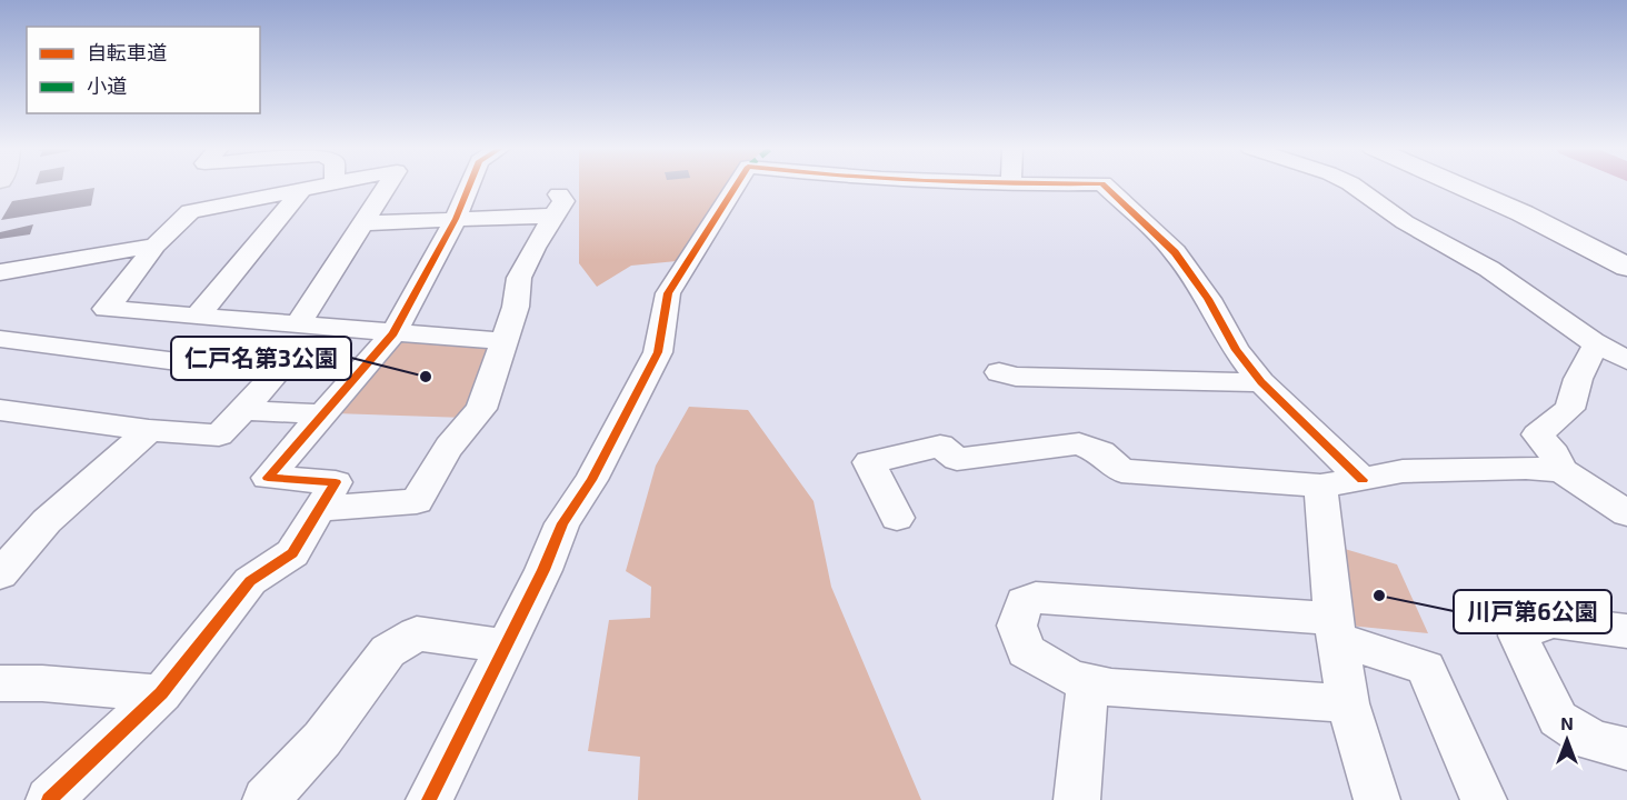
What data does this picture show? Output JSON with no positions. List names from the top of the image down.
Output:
{
  "places": ["仁戸名第3公園", "川戸第6公園"],
  "legend": ["自転車道", "小道"],
  "north": "top"
}
